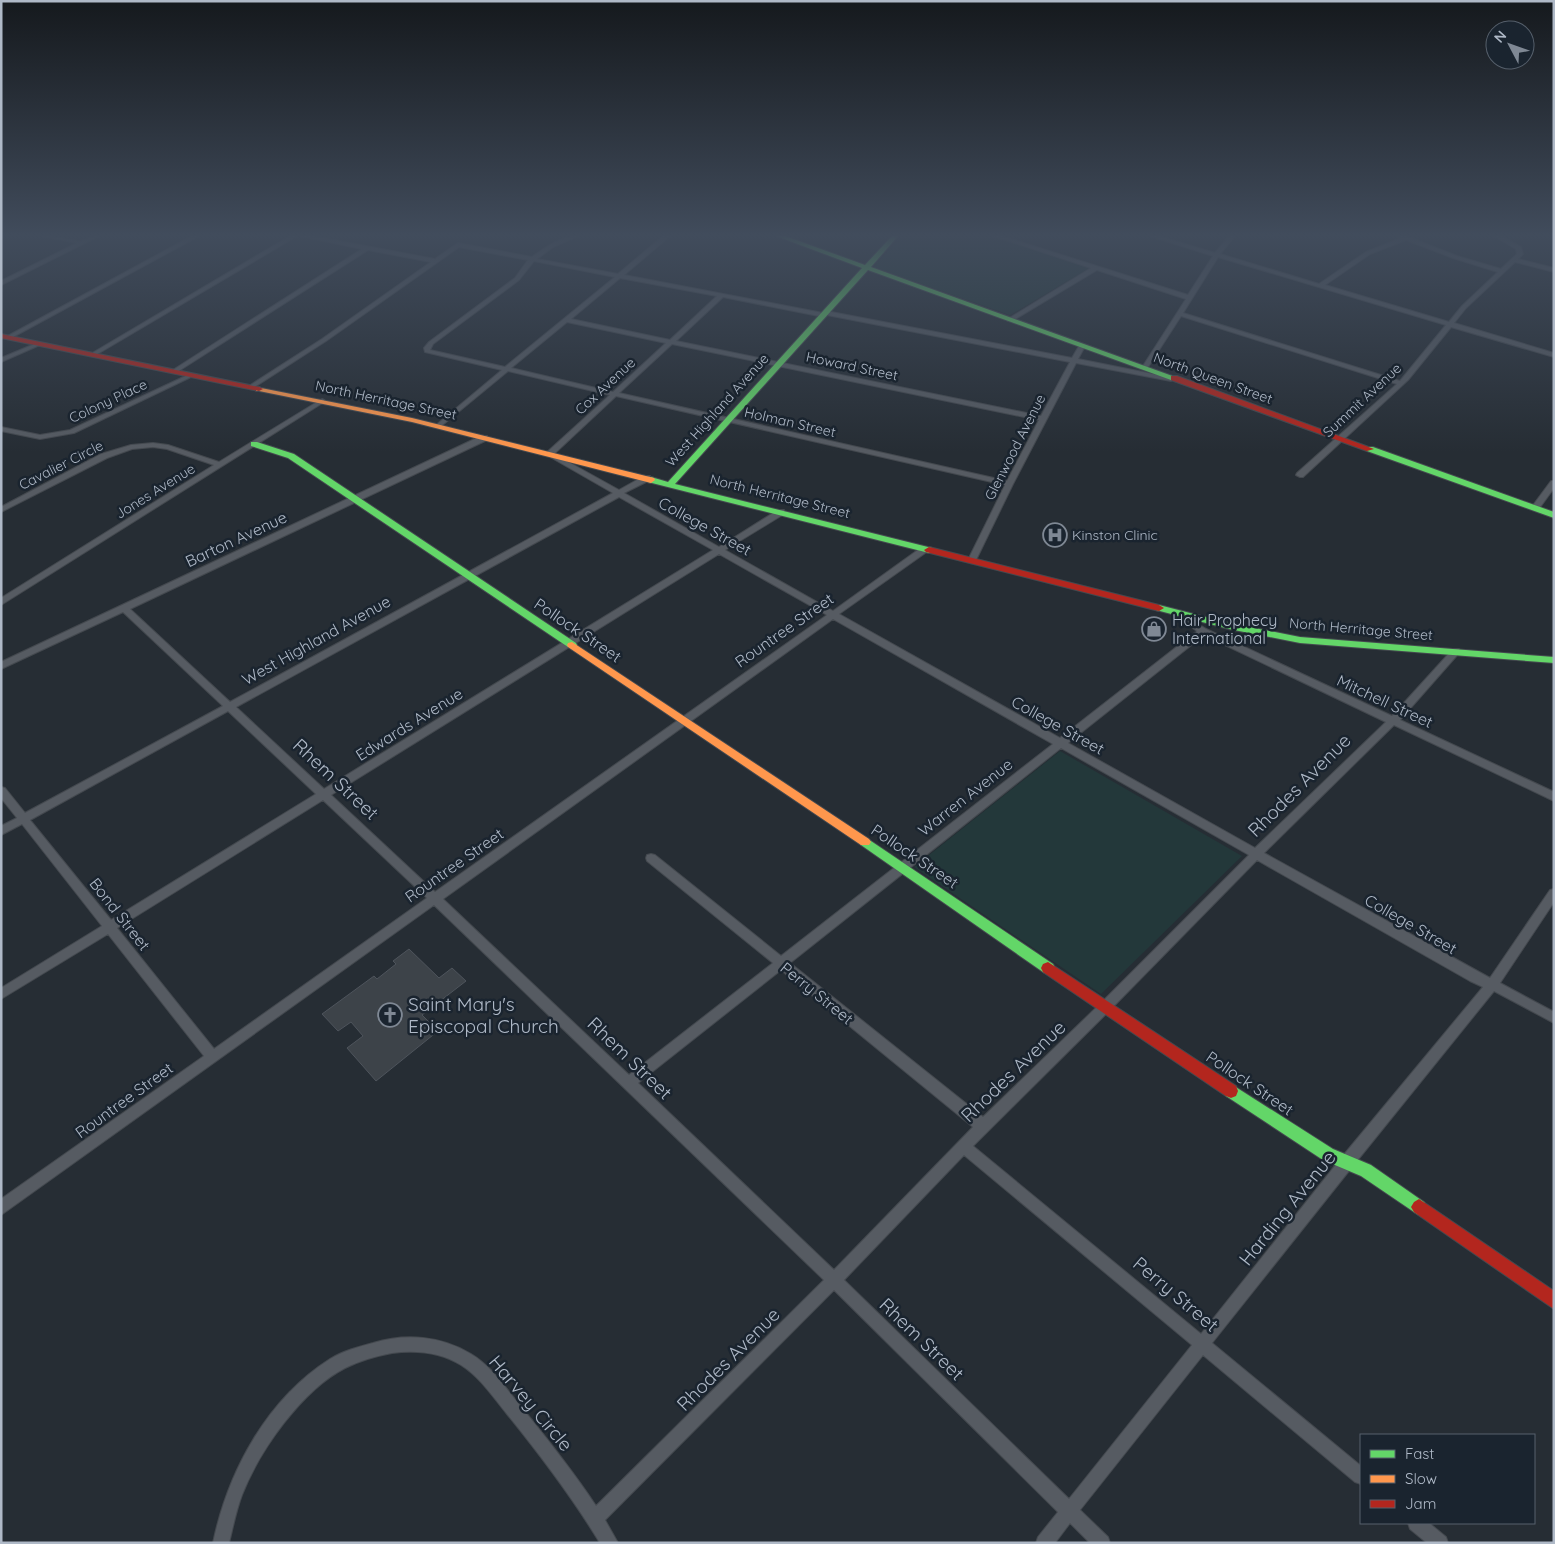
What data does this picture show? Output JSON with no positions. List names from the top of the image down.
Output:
{
  "streets": {
    "street": [
      "Howard Street",
      "North Queen Street",
      "Cox Avenue",
      "North Herritage Street",
      "Summit Avenue",
      "Colony Place",
      "West Highland Avenue",
      "Holman Street",
      "Glenwood Avenue",
      "Cavalier Circle",
      "Jones Avenue",
      "College Street",
      "Barton Avenue",
      "Pollock Street",
      "Rountree Street",
      "Mitchell Street",
      "Edwards Avenue",
      "Rhem Street",
      "Rhodes Avenue",
      "Warren Avenue",
      "Bond Street",
      "Perry Street",
      "Harding Avenue",
      "Harvey Circle"
    ]
  },
  "crossings": [
    ["Howard Street", "Cox Avenue"],
    ["Howard Street", "West Highland Avenue"],
    ["Howard Street", "Glenwood Avenue"],
    ["North Queen Street", "Summit Avenue"],
    ["North Queen Street", "Glenwood Avenue"],
    ["Cox Avenue", "North Herritage Street"],
    ["Cox Avenue", "Holman Street"],
    ["Cox Avenue", "College Street"],
    ["North Herritage Street", "Colony Place"],
    ["North Herritage Street", "West Highland Avenue"],
    ["North Herritage Street", "Glenwood Avenue"],
    ["North Herritage Street", "Jones Avenue"],
    ["North Herritage Street", "College Street"],
    ["North Herritage Street", "Barton Avenue"],
    ["North Herritage Street", "Rountree Street"],
    ["North Herritage Street", "Edwards Avenue"],
    ["North Herritage Street", "Rhodes Avenue"],
    ["West Highland Avenue", "Holman Street"],
    ["West Highland Avenue", "College Street"],
    ["West Highland Avenue", "Pollock Street"],
    ["West Highland Avenue", "Rhem Street"],
    ["West Highland Avenue", "Bond Street"],
    ["Holman Street", "Glenwood Avenue"],
    ["Cavalier Circle", "Jones Avenue"],
    ["Jones Avenue", "Pollock Street"],
    ["College Street", "Rountree Street"],
    ["College Street", "Edwards Avenue"],
    ["College Street", "Rhodes Avenue"],
    ["College Street", "Warren Avenue"],
    ["College Street", "Harding Avenue"],
    ["Barton Avenue", "Pollock Street"],
    ["Barton Avenue", "Rhem Street"],
    ["Pollock Street", "Rountree Street"],
    ["Pollock Street", "Edwards Avenue"],
    ["Pollock Street", "Rhodes Avenue"],
    ["Pollock Street", "Warren Avenue"],
    ["Pollock Street", "Harding Avenue"],
    ["Rountree Street", "Rhem Street"],
    ["Rountree Street", "Bond Street"],
    ["Mitchell Street", "Rhodes Avenue"],
    ["Mitchell Street", "Warren Avenue"],
    ["Edwards Avenue", "Rhem Street"],
    ["Edwards Avenue", "Bond Street"],
    ["Rhem Street", "Rhodes Avenue"],
    ["Rhem Street", "Warren Avenue"],
    ["Rhem Street", "Harding Avenue"],
    ["Rhodes Avenue", "Perry Street"],
    ["Rhodes Avenue", "Harvey Circle"],
    ["Warren Avenue", "Perry Street"],
    ["Perry Street", "Harding Avenue"]
  ],
  "places": {
    "hospital": ["Kinston Clinic"],
    "shop": ["Hair Prophecy International"],
    "church": ["Saint Mary's Episcopal Church"]
  },
  "legend": ["Fast", "Slow", "Jam"],
  "north": "top left"
}
